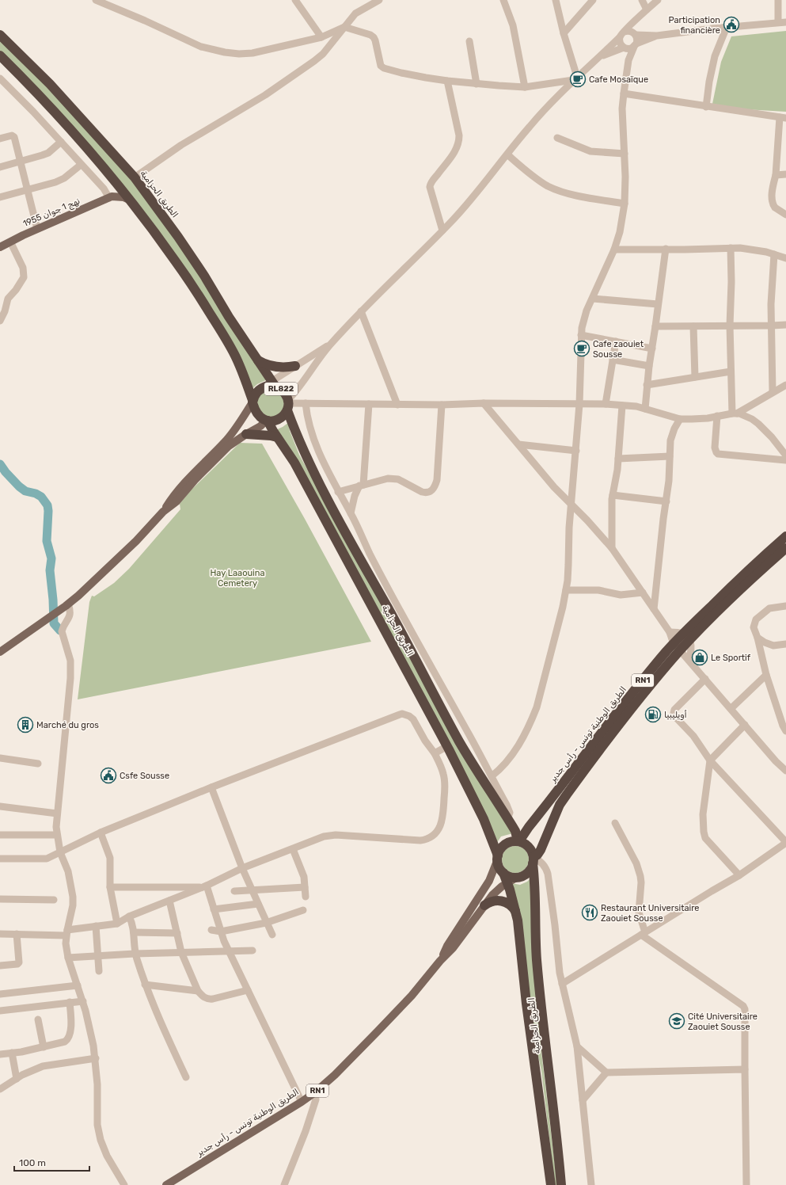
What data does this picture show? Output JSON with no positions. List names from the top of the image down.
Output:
{
  "streets": {
    "highway": [
      "الطريق الحزامية",
      "RL822",
      "RN1",
      "الطريق الوطنية تونس - رأس جدير"
    ],
    "main road": ["نهج 1 جوان 1955"]
  },
  "crossings": [
    ["الطريق الحزامية", "RL822"],
    ["الطريق الحزامية", "RN1"],
    ["الطريق الحزامية", "الطريق الوطنية تونس - رأس جدير"],
    ["RN1", "الطريق الوطنية تونس - رأس جدير"]
  ],
  "parks": ["Hay Laaouina Cemetery"],
  "places": {
    "public building": ["Participation financière", "Csfe Sousse"],
    "cafe": ["Cafe Mosaïque", "Cafe zaouiet Sousse"],
    "shop": ["Le Sportif"],
    "fuel station": ["أويليبيا"],
    "building": ["Marché du gros"],
    "restaurant": ["Restaurant Universitaire Zaouiet Sousse"],
    "school or university": ["Cité Universitaire Zaouiet Sousse"]
  },
  "scale_bar": "100 m"
}
